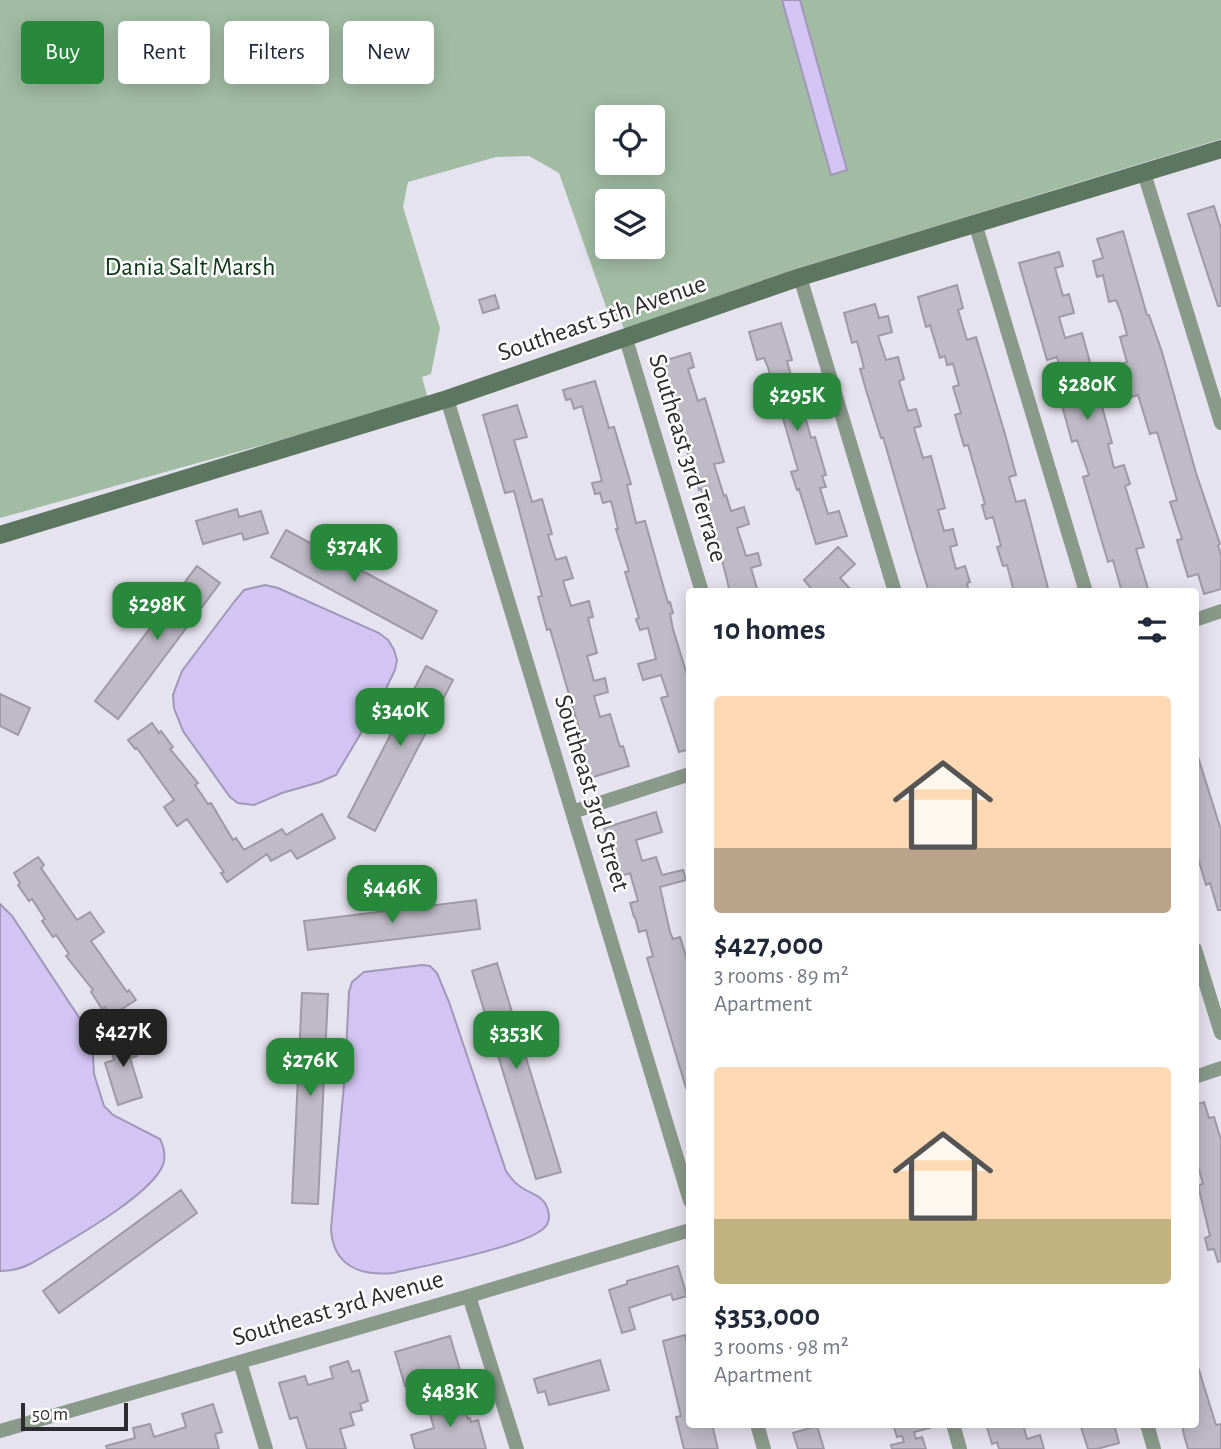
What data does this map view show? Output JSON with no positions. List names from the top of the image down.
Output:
{
  "streets": {
    "street": [
      "Southeast 5th Avenue",
      "Southeast 3rd Terrace",
      "Southeast 3rd Street",
      "Southeast 3rd Avenue"
    ]
  },
  "crossings": [
    ["Southeast 5th Avenue", "Southeast 3rd Terrace"],
    ["Southeast 5th Avenue", "Southeast 3rd Street"]
  ],
  "parks": ["Dania Salt Marsh"],
  "scale_bar": "50 m",
  "page": {
    "chip": [
      "Buy",
      "Rent",
      "Filters",
      "New"
    ],
    "price": [
      "$280K",
      "$295K",
      "$374K",
      "$298K",
      "$340K",
      "$446K",
      "$427K",
      "$353K",
      "$276K",
      "$483K"
    ],
    "heading": "10 homes",
    "list": [
      {
        "name": "$427,000",
        "note": "3 rooms · 89 m² · Apartment"
      },
      {
        "name": "$353,000",
        "note": "3 rooms · 98 m² · Apartment"
      }
    ],
    "scale": "50 m"
  }
}
